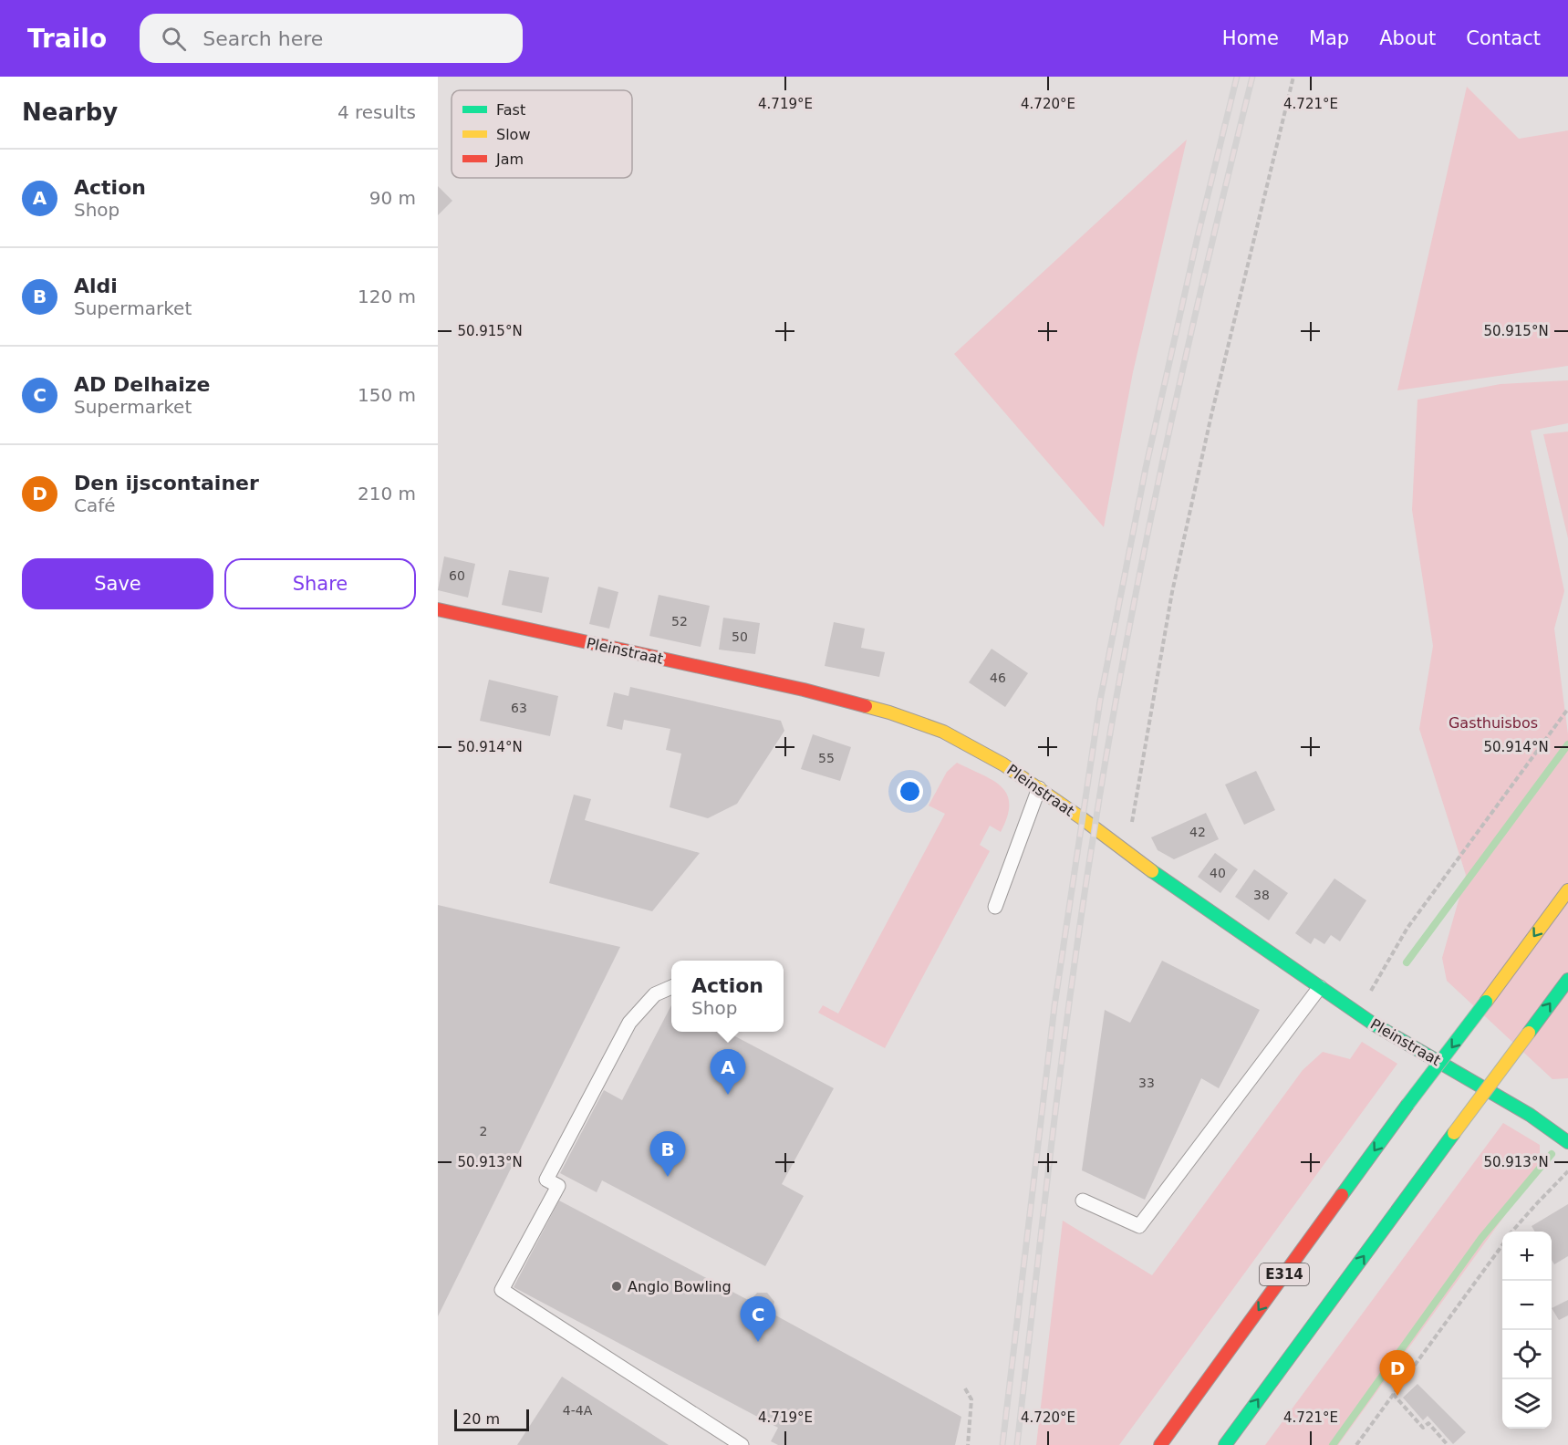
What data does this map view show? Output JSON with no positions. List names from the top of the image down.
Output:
{
  "streets": {
    "main road": ["Pleinstraat", "E314"]
  },
  "parks": ["Gasthuisbos"],
  "places": ["Anglo Bowling"],
  "house_numbers": [
    "60",
    "52",
    "50",
    "46",
    "63",
    "55",
    "42",
    "40",
    "38",
    "33",
    "2",
    "4-4A"
  ],
  "legend": ["Fast", "Slow", "Jam"],
  "scale_bar": "20 m",
  "page": {
    "header": "Trailo",
    "search": "Search here",
    "nav": [
      "Home",
      "Map",
      "About",
      "Contact"
    ],
    "heading": ["Nearby", "4 results"],
    "list": [
      {
        "mark": "A",
        "name": "Action",
        "note": "Shop",
        "value": "90 m"
      },
      {
        "mark": "B",
        "name": "Aldi",
        "note": "Supermarket",
        "value": "120 m"
      },
      {
        "mark": "C",
        "name": "AD Delhaize",
        "note": "Supermarket",
        "value": "150 m"
      },
      {
        "mark": "D",
        "name": "Den ijscontainer",
        "note": "Café",
        "value": "210 m"
      }
    ],
    "buttons": ["Save", "Share"],
    "popup": ["Action", "Shop"],
    "pins": [
      "A",
      "B",
      "C",
      "D"
    ],
    "map_buttons": ["+", "−"],
    "scale": "20 m"
  },
  "coordinates": [
    "4.719°E",
    "4.720°E",
    "4.721°E",
    "50.915°N",
    "50.914°N",
    "50.913°N"
  ]
}
